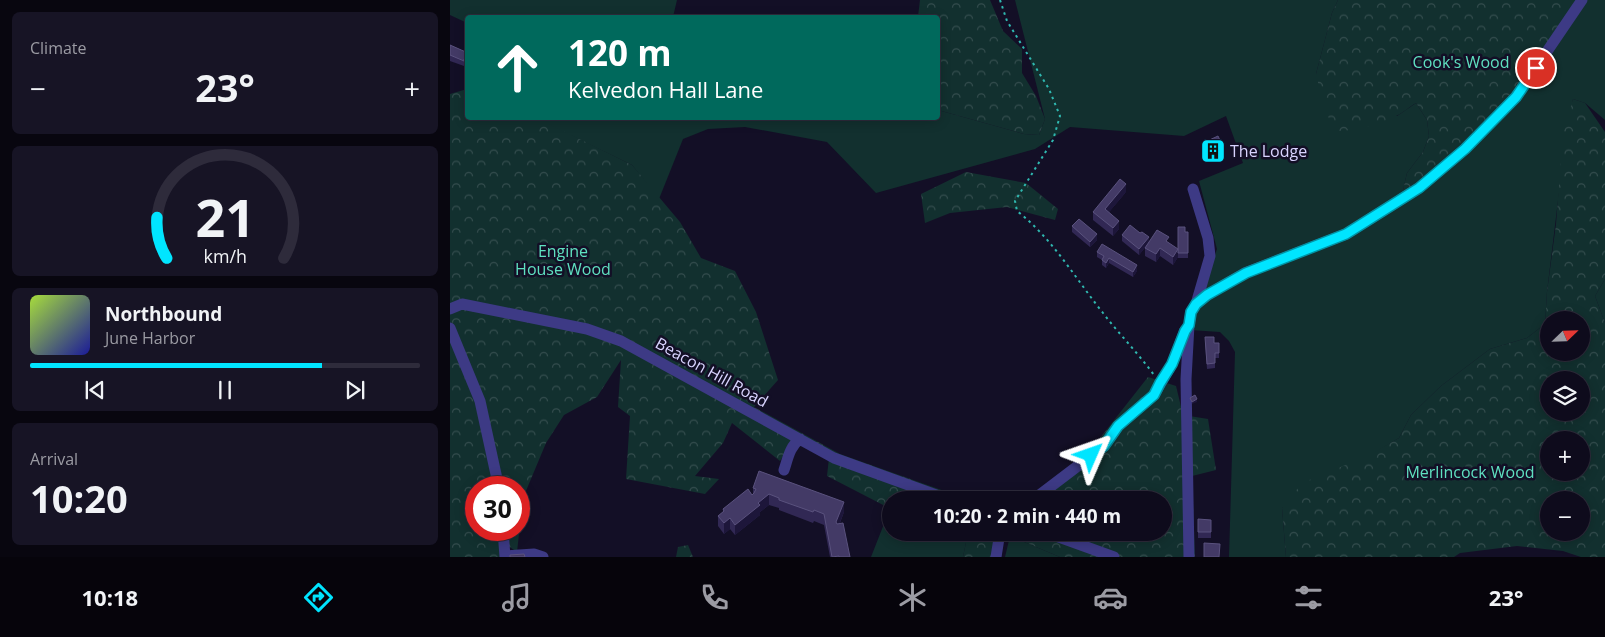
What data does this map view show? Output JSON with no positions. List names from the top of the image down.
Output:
{
  "streets": {
    "street": ["Beacon Hill Road"]
  },
  "parks": ["Cook's Wood", "Engine House Wood", "Merlincock Wood"],
  "places": {
    "building": ["The Lodge"]
  },
  "north": "top right",
  "page": {
    "tile": [
      "Climate",
      ["Arrival", "10:20"]
    ],
    "turn": ["120 m", "Kelvedon Hall Lane"],
    "heat": ["−", "23°", "+"],
    "song": ["Northbound", "June Harbor"],
    "map_buttons": ["+", "−"],
    "limit": "30",
    "trip": "10:20 · 2 min · 440 m",
    "tabs": ["10:18", "23°"],
    "gauge": ["21", "km/h"]
  }
}
